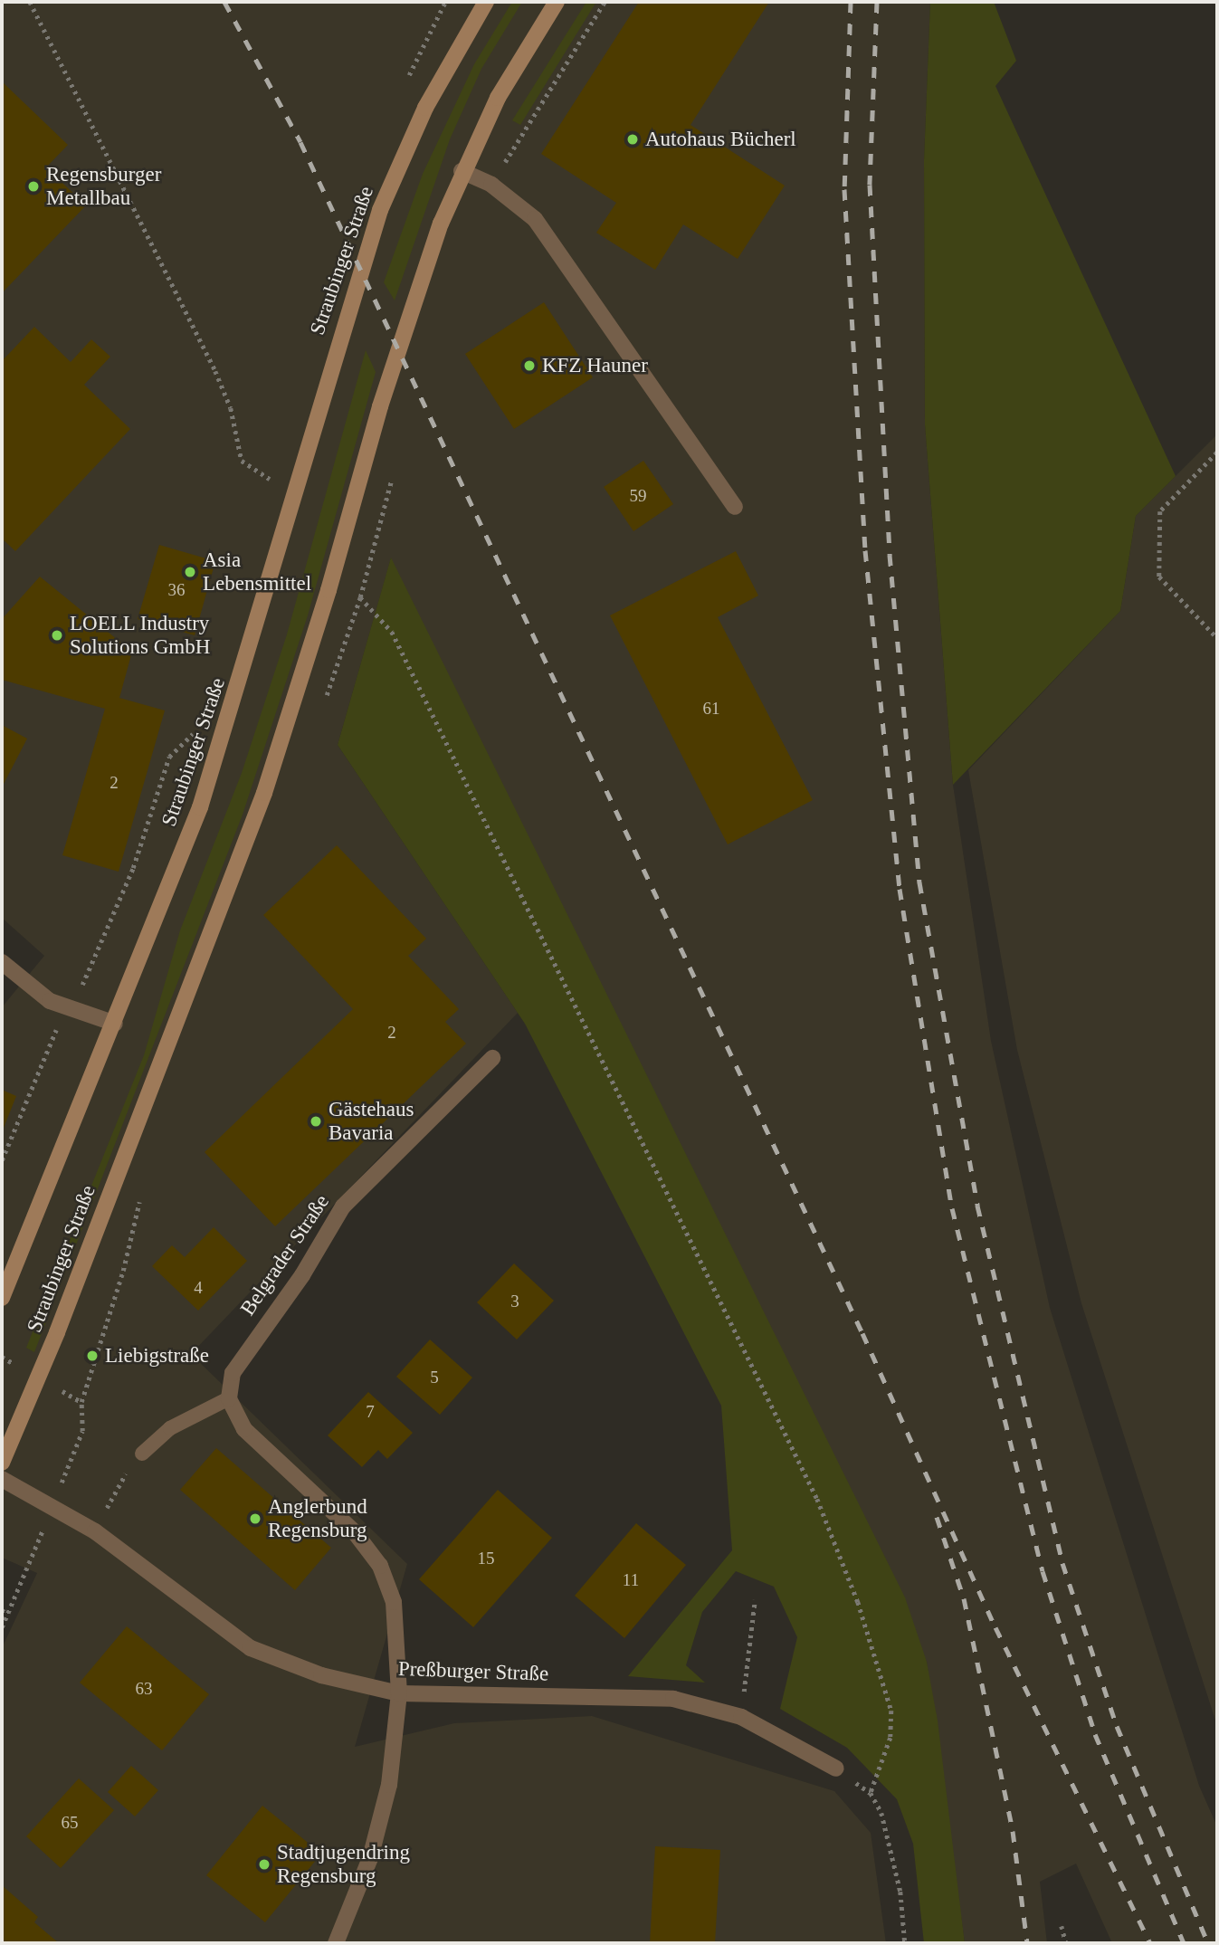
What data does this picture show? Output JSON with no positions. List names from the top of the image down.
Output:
{
  "streets": {
    "main road": ["Straubinger Straße"],
    "street": ["Belgrader Straße", "Preßburger Straße"]
  },
  "places": [
    "Autohaus Bücherl",
    "Regensburger Metallbau",
    "KFZ Hauner",
    "Asia Lebensmittel",
    "LOELL Industry Solutions GmbH",
    "Gästehaus Bavaria",
    "Liebigstraße",
    "Anglerbund Regensburg",
    "Stadtjugendring Regensburg"
  ],
  "house_numbers": [
    "59",
    "36",
    "61",
    "2",
    "2",
    "4",
    "3",
    "5",
    "7",
    "15",
    "11",
    "63",
    "65"
  ]
}
